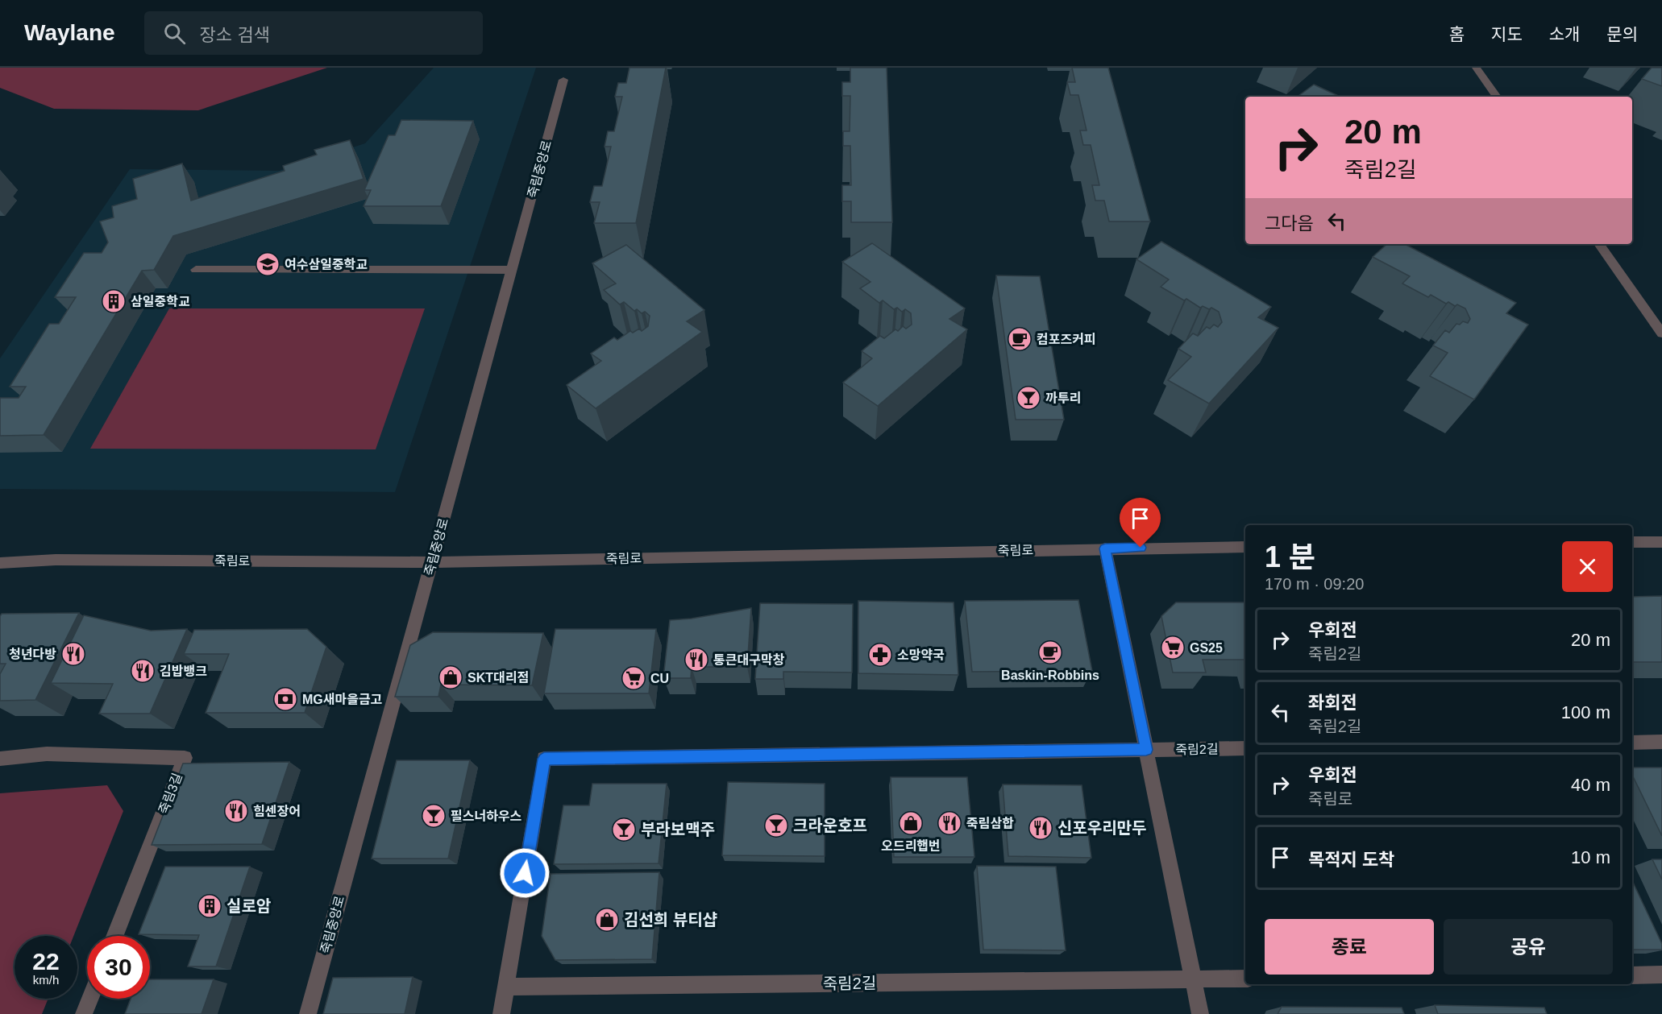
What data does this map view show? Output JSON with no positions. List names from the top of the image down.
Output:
{
  "streets": {
    "street": [
      "죽림중앙로",
      "죽림로",
      "죽림2길",
      "죽림3길"
    ]
  },
  "crossings": [
    ["죽림중앙로", "죽림로"]
  ],
  "places": {
    "school or university": ["여수삼일중학교"],
    "building": ["삼일중학교", "실로암"],
    "cafe": ["컴포즈커피", "Baskin-Robbins"],
    "bar": [
      "까투리",
      "필스너하우스",
      "크라운호프",
      "부라보맥주"
    ],
    "supermarket": ["GS25", "CU"],
    "restaurant": [
      "청년다방",
      "통큰대구막창",
      "김밥뱅크",
      "힘센장어",
      "죽림삼합",
      "신포우리만두"
    ],
    "pharmacy": ["소망약국"],
    "shop": ["SKT대리점", "오드리햅번", "김선희 뷰티샵"],
    "bank": ["MG새마을금고"]
  },
  "page": {
    "header": "Waylane",
    "search": "장소 검색",
    "nav": [
      "홈",
      "지도",
      "소개",
      "문의"
    ],
    "turn": ["20 m", "죽림2길"],
    "then": "그다음",
    "heading": ["1 분", "170 m · 09:20"],
    "list": [
      {
        "name": "우회전",
        "note": "죽림2길",
        "value": "20 m"
      },
      {
        "name": "좌회전",
        "note": "죽림2길",
        "value": "100 m"
      },
      {
        "name": "우회전",
        "note": "죽림로",
        "value": "40 m"
      },
      {
        "name": "목적지 도착",
        "value": "10 m"
      }
    ],
    "buttons": ["종료", "공유"],
    "speed": "22 km/h",
    "limit": "30"
  }
}
